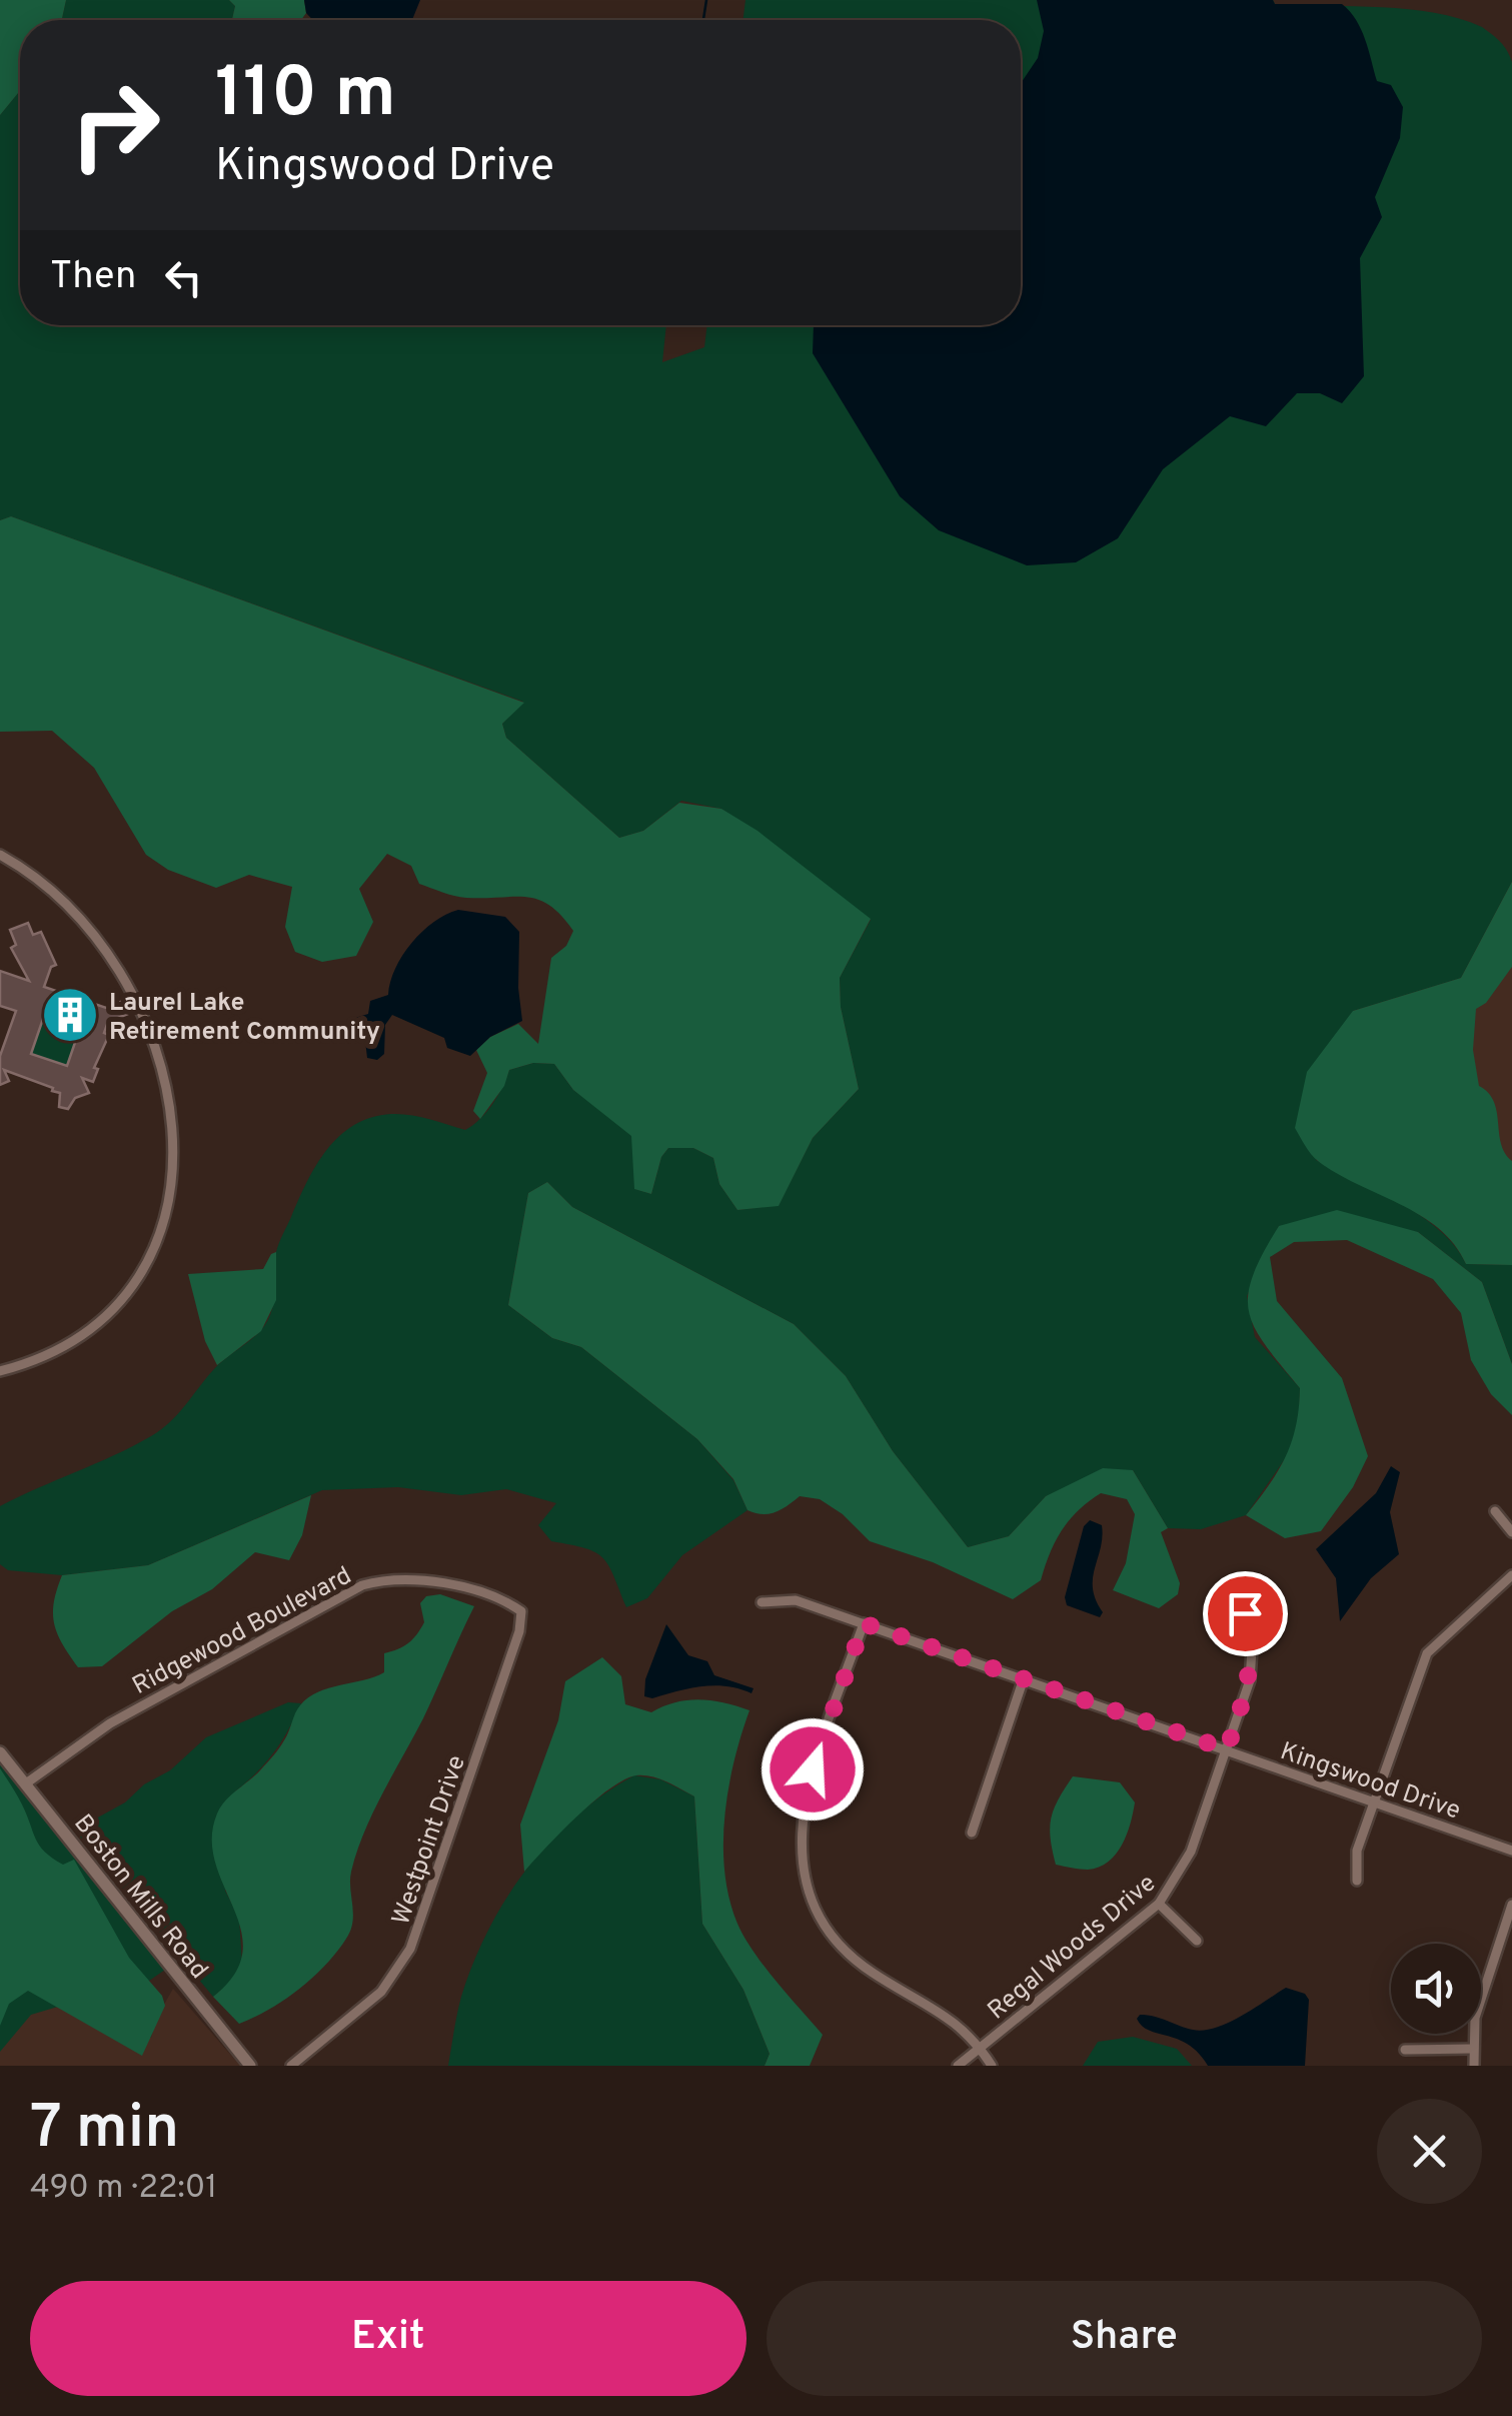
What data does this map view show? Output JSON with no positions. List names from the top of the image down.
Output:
{
  "streets": {
    "street": [
      "Ridgewood Boulevard",
      "Kingswood Drive",
      "Westpoint Drive",
      "Boston Mills Road",
      "Regal Woods Drive"
    ]
  },
  "crossings": [
    ["Ridgewood Boulevard", "Westpoint Drive"],
    ["Ridgewood Boulevard", "Boston Mills Road"],
    ["Kingswood Drive", "Regal Woods Drive"]
  ],
  "places": {
    "building": ["Laurel Lake Retirement Community"]
  },
  "page": {
    "turn": ["110 m", "Kingswood Drive"],
    "then": "Then",
    "heading": ["7 min", "490 m · 22:01"],
    "buttons": ["Exit", "Share"]
  }
}
